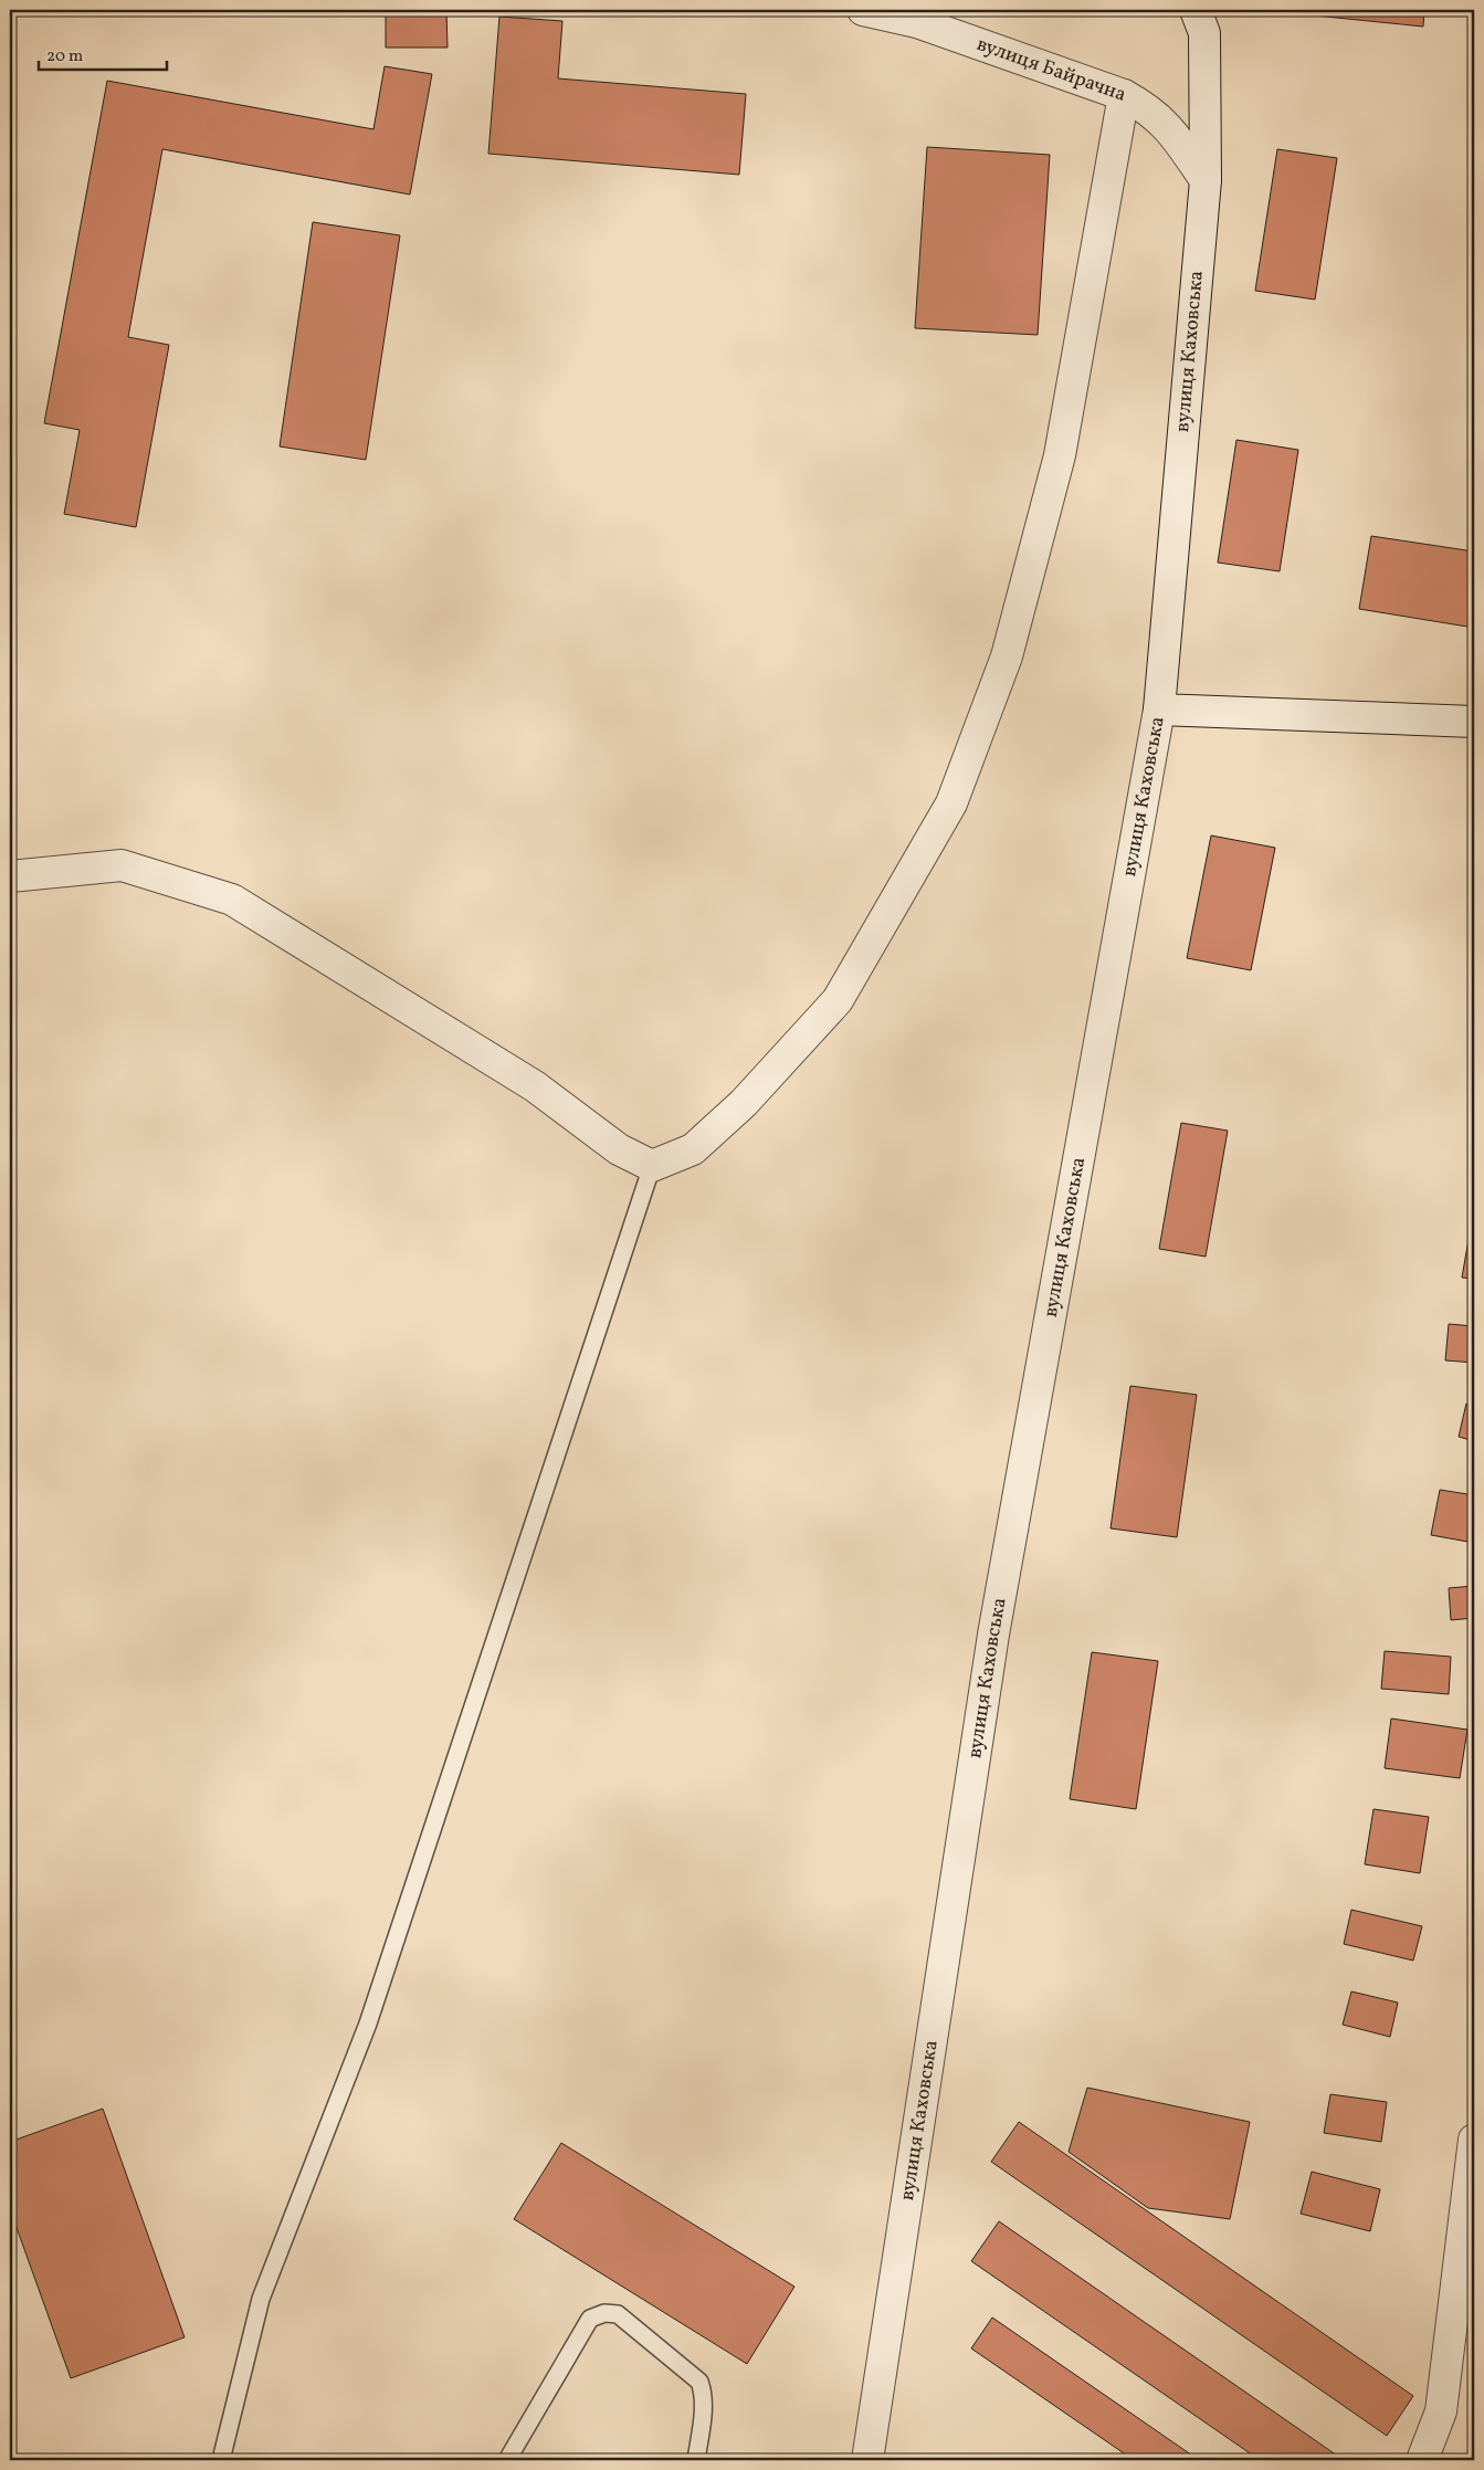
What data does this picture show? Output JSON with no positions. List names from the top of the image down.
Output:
{
  "streets": {
    "street": ["вулиця Байрачна", "вулиця Каховська"]
  },
  "crossings": [
    ["вулиця Байрачна", "вулиця Каховська"]
  ],
  "scale_bar": "20 m"
}
